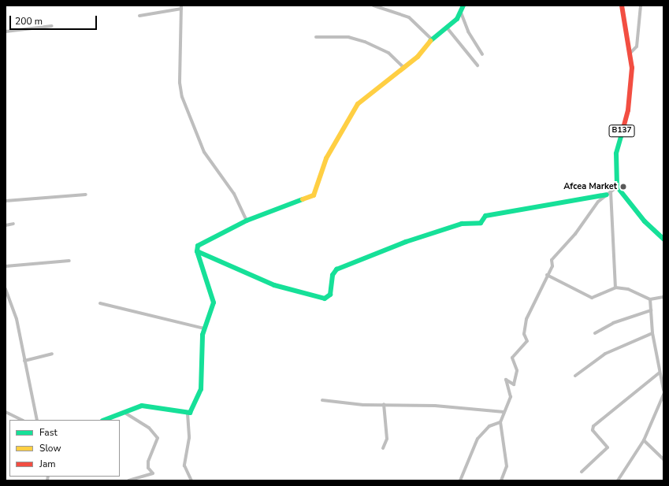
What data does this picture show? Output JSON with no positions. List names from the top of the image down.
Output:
{
  "streets": {
    "street": ["B137"]
  },
  "places": ["Afcea Market"],
  "legend": ["Fast", "Slow", "Jam"],
  "scale_bar": "200 m"
}
